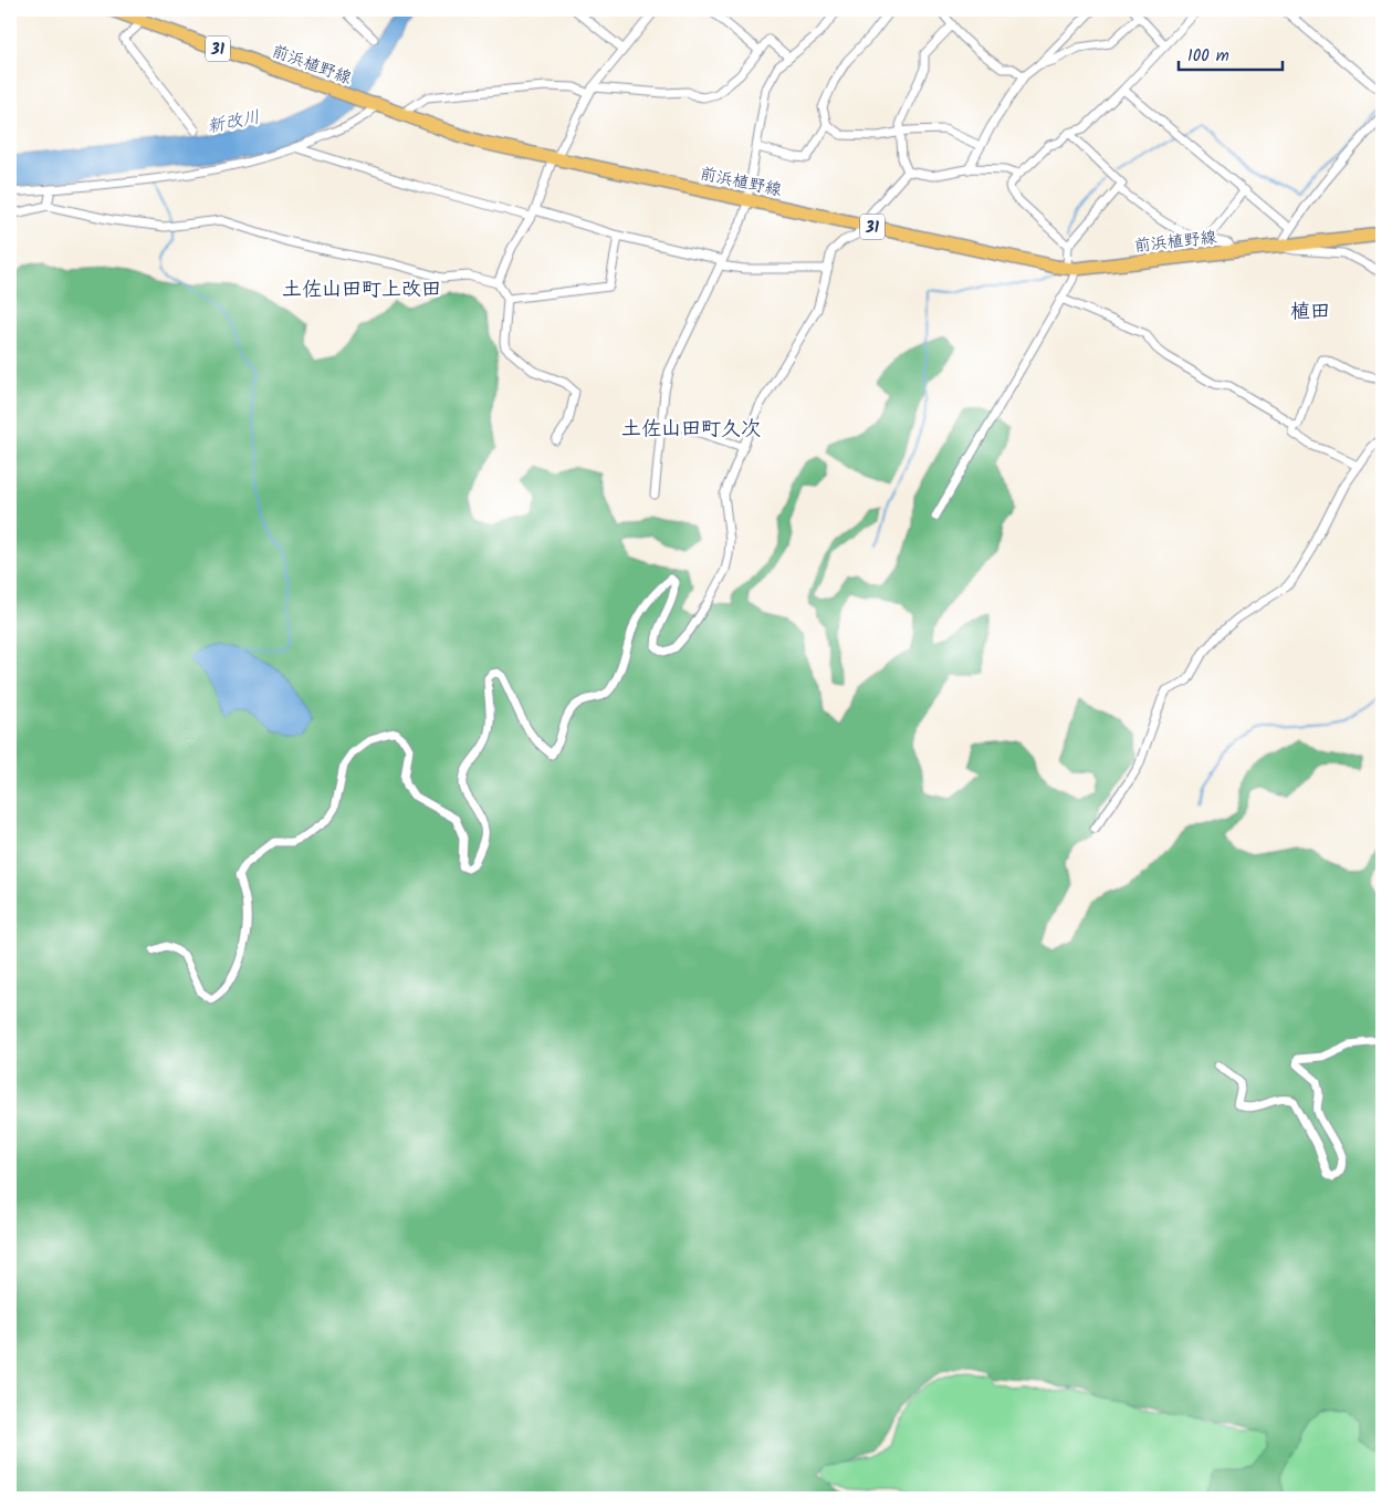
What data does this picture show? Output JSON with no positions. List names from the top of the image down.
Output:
{
  "streets": {
    "main road": ["31", "前浜植野線"]
  },
  "districts": ["土佐山田町上改田", "植田", "土佐山田町久次"],
  "water": ["新改川"],
  "scale_bar": "100 m"
}
